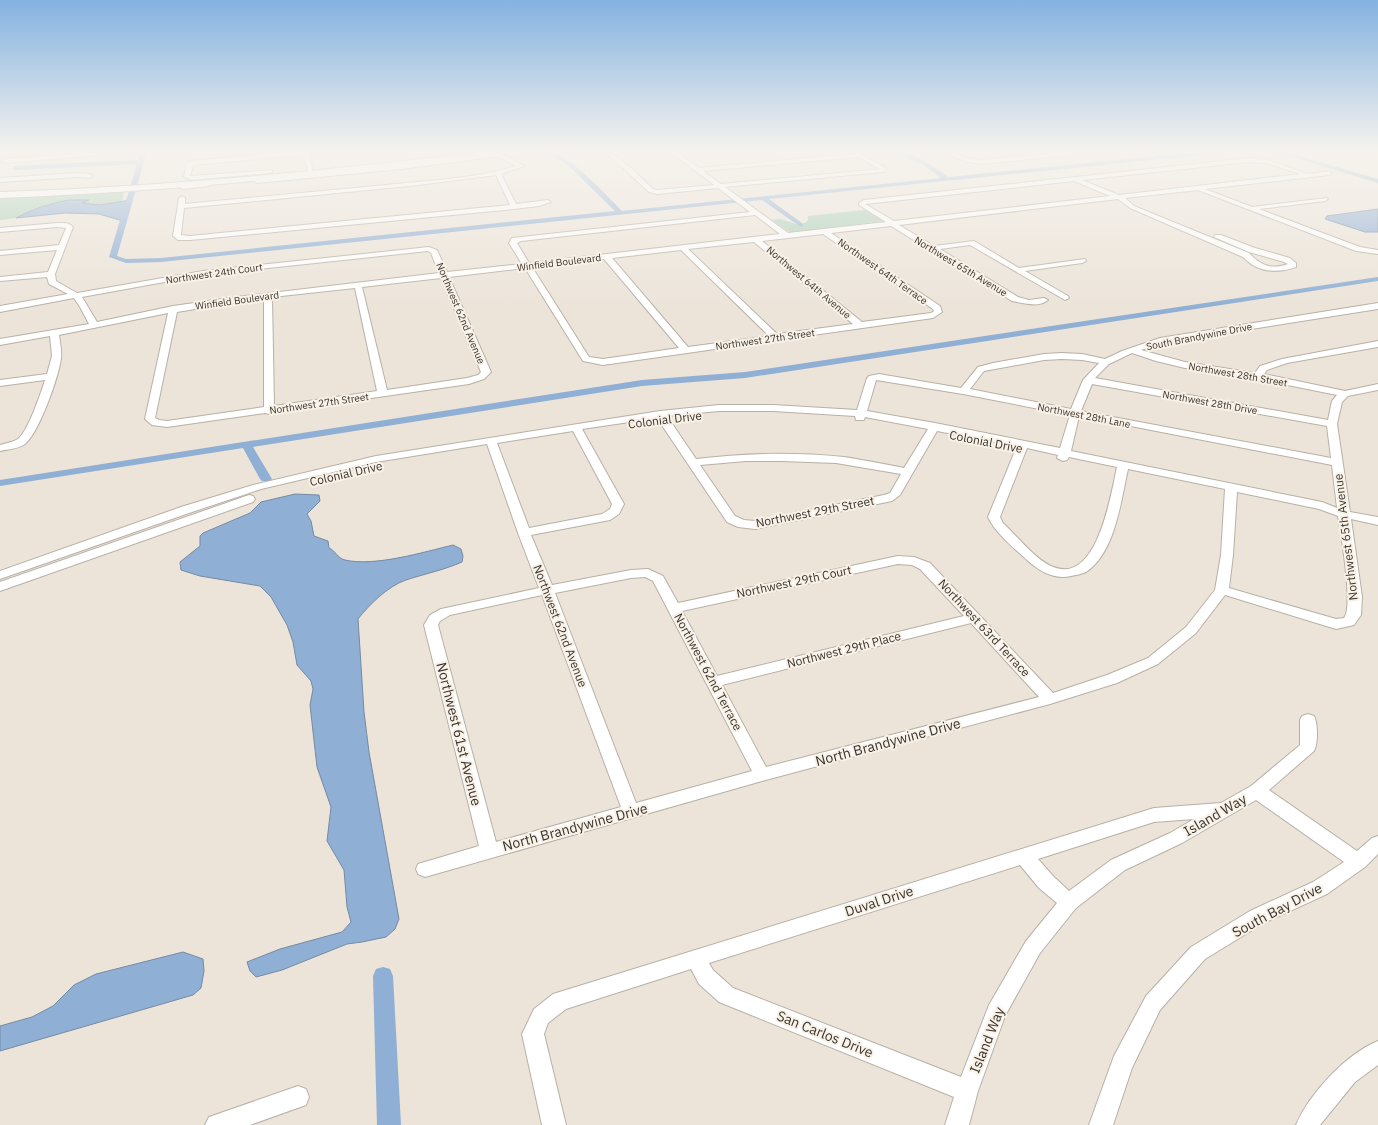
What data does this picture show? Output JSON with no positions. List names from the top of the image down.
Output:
{
  "streets": {
    "street": [
      "Winfield Boulevard",
      "Northwest 65th Avenue",
      "Northwest 64th Terrace",
      "Northwest 24th Court",
      "Northwest 64th Avenue",
      "Northwest 62nd Avenue",
      "South Brandywine Drive",
      "Northwest 27th Street",
      "Northwest 28th Street",
      "Northwest 28th Drive",
      "Northwest 28th Lane",
      "Colonial Drive",
      "Northwest 29th Street",
      "Northwest 29th Court",
      "Northwest 63rd Terrace",
      "Northwest 29th Place",
      "Northwest 62nd Terrace",
      "Northwest 61st Avenue",
      "North Brandywine Drive",
      "Island Way",
      "Duval Drive",
      "South Bay Drive",
      "San Carlos Drive"
    ]
  },
  "crossings": [
    ["Winfield Boulevard", "Northwest 65th Avenue"],
    ["Winfield Boulevard", "Northwest 64th Terrace"],
    ["Winfield Boulevard", "Northwest 64th Avenue"],
    ["Winfield Boulevard", "Northwest 62nd Avenue"],
    ["Winfield Boulevard", "Northwest 27th Street"],
    ["Northwest 65th Avenue", "Northwest 28th Street"],
    ["Northwest 65th Avenue", "Northwest 28th Drive"],
    ["Northwest 65th Avenue", "Northwest 28th Lane"],
    ["Northwest 65th Avenue", "Colonial Drive"],
    ["Northwest 65th Avenue", "North Brandywine Drive"],
    ["Northwest 64th Terrace", "Northwest 27th Street"],
    ["Northwest 24th Court", "Northwest 62nd Avenue"],
    ["Northwest 64th Avenue", "Northwest 27th Street"],
    ["Northwest 62nd Avenue", "Northwest 27th Street"],
    ["Northwest 62nd Avenue", "Colonial Drive"],
    ["Northwest 62nd Avenue", "Northwest 62nd Terrace"],
    ["Northwest 62nd Avenue", "Northwest 61st Avenue"],
    ["Northwest 62nd Avenue", "North Brandywine Drive"],
    ["South Brandywine Drive", "Northwest 28th Street"],
    ["South Brandywine Drive", "Northwest 28th Drive"],
    ["South Brandywine Drive", "Northwest 28th Lane"],
    ["South Brandywine Drive", "Colonial Drive"],
    ["Northwest 28th Lane", "Colonial Drive"],
    ["Colonial Drive", "North Brandywine Drive"],
    ["Northwest 29th Court", "Northwest 63rd Terrace"],
    ["Northwest 29th Court", "Northwest 62nd Terrace"],
    ["Northwest 63rd Terrace", "Northwest 29th Place"],
    ["Northwest 63rd Terrace", "North Brandywine Drive"],
    ["Northwest 29th Place", "Northwest 62nd Terrace"],
    ["Northwest 62nd Terrace", "Northwest 61st Avenue"],
    ["Northwest 62nd Terrace", "North Brandywine Drive"],
    ["Northwest 61st Avenue", "North Brandywine Drive"],
    ["Island Way", "Duval Drive"],
    ["Island Way", "South Bay Drive"],
    ["Island Way", "San Carlos Drive"],
    ["Duval Drive", "San Carlos Drive"]
  ]
}
